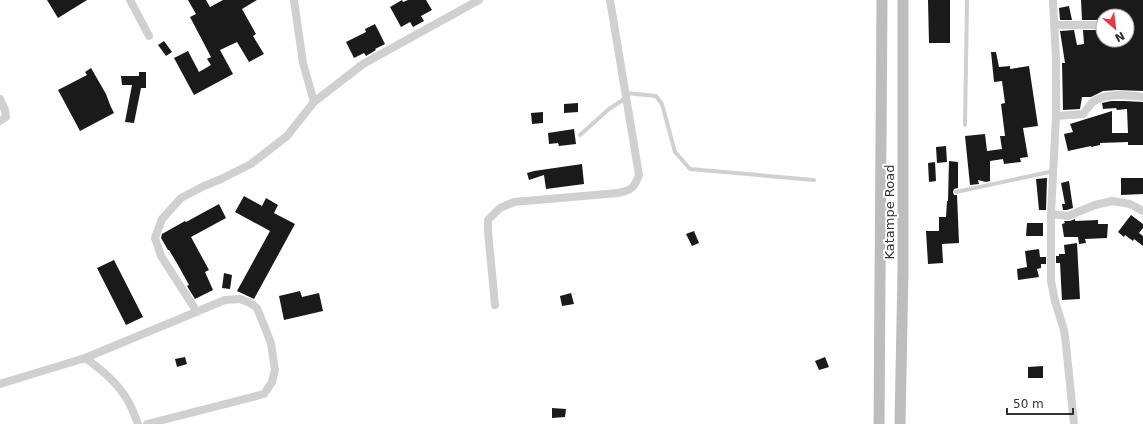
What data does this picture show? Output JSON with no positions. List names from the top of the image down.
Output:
{
  "streets": {
    "main road": ["Katampe Road"]
  },
  "scale_bar": "50 m",
  "north": "bottom right"
}
